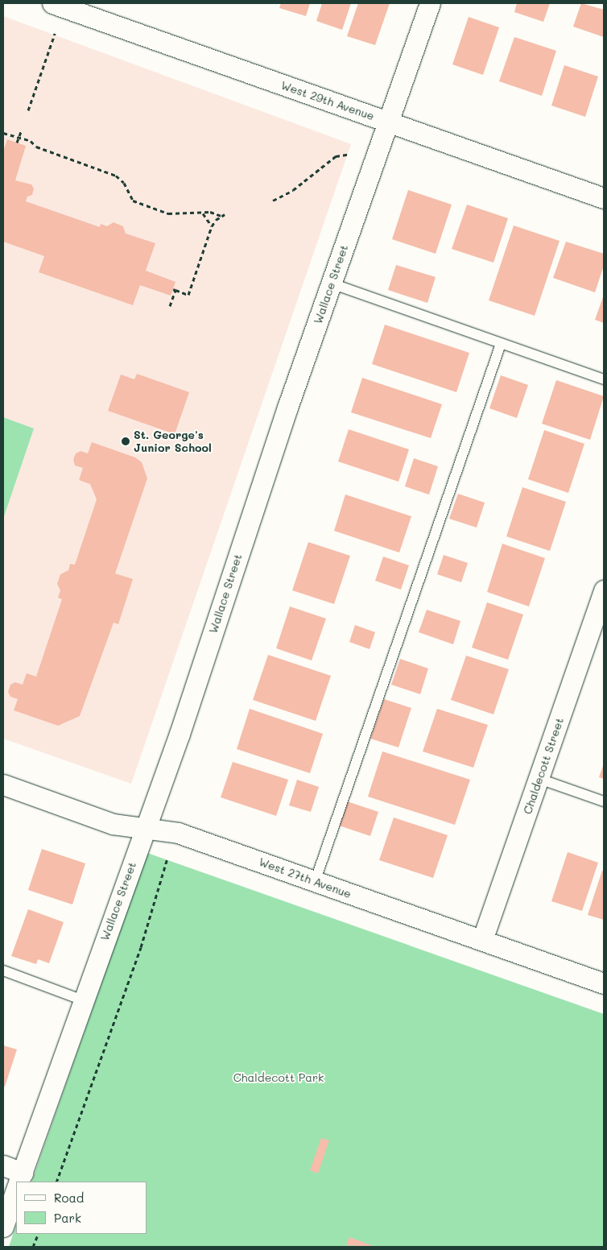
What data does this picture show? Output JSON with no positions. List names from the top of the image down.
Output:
{
  "streets": {
    "street": [
      "West 29th Avenue",
      "Wallace Street",
      "Chaldecott Street",
      "West 27th Avenue"
    ]
  },
  "crossings": [
    ["West 29th Avenue", "Wallace Street"],
    ["Wallace Street", "West 27th Avenue"],
    ["Chaldecott Street", "West 27th Avenue"]
  ],
  "parks": ["Chaldecott Park"],
  "places": ["St. George's Junior School"],
  "legend": ["Road", "Park"]
}
